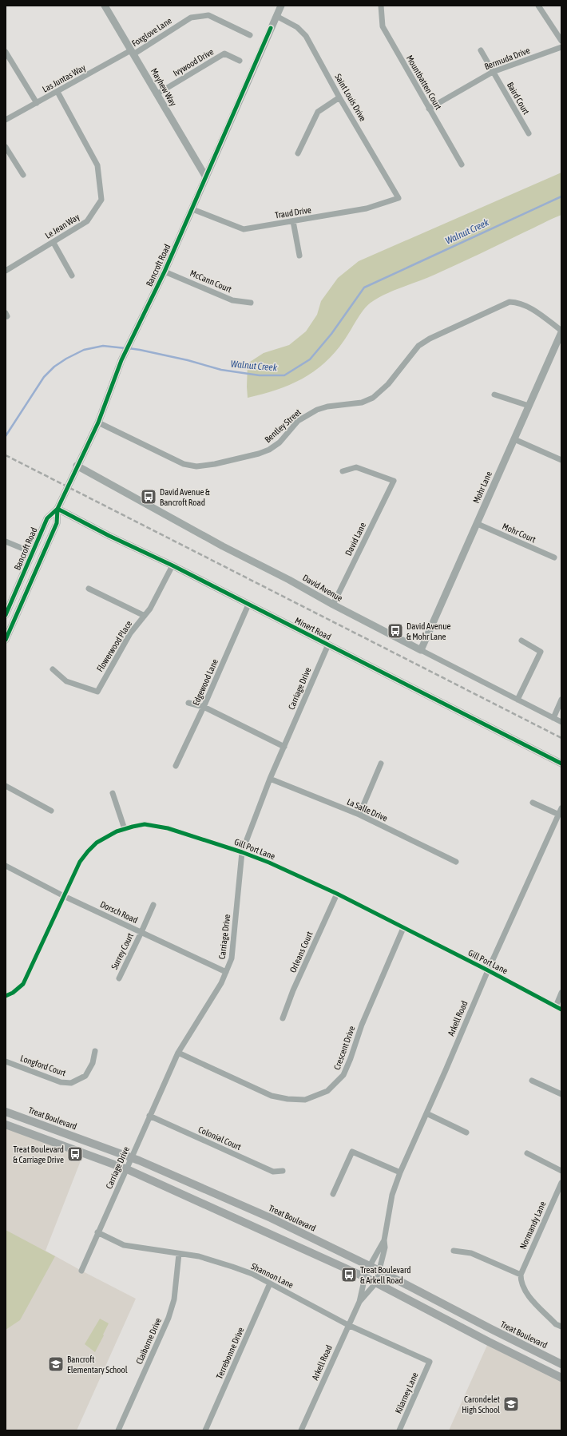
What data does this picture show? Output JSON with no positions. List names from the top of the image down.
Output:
{
  "streets": {
    "main road": ["Treat Boulevard"],
    "street": [
      "Foxglove Lane",
      "Bermuda Drive",
      "Ivywood Drive",
      "Las Juntas Way",
      "Mountbatten Court",
      "Mayhew Way",
      "Saint Louis Drive",
      "Baird Court",
      "Traud Drive",
      "Le Jean Way",
      "Bancroft Road",
      "McCann Court",
      "Bentley Street",
      "Mohr Lane",
      "Mohr Court",
      "David Lane",
      "David Avenue",
      "Minert Road",
      "Flowerwood Place",
      "Edgewood Lane",
      "Carriage Drive",
      "La Salle Drive",
      "Gill Port Lane",
      "Dorsch Road",
      "Surrey Court",
      "Orleans Court",
      "Arkell Road",
      "Crescent Drive",
      "Longford Court",
      "Colonial Court",
      "Normandy Lane",
      "Shannon Lane",
      "Claiborne Drive",
      "Terrebonne Drive",
      "Kilarney Lane"
    ]
  },
  "crossings": [
    ["Foxglove Lane", "Las Juntas Way"],
    ["Foxglove Lane", "Mayhew Way"],
    ["Bermuda Drive", "Mountbatten Court"],
    ["Bermuda Drive", "Baird Court"],
    ["Ivywood Drive", "Mayhew Way"],
    ["Las Juntas Way", "Mayhew Way"],
    ["Las Juntas Way", "Le Jean Way"],
    ["Mayhew Way", "Bancroft Road"],
    ["Saint Louis Drive", "Traud Drive"],
    ["Saint Louis Drive", "Bancroft Road"],
    ["Traud Drive", "Bancroft Road"],
    ["Bancroft Road", "McCann Court"],
    ["Bancroft Road", "Bentley Street"],
    ["Bancroft Road", "David Avenue"],
    ["Bancroft Road", "Minert Road"],
    ["Bentley Street", "Mohr Lane"],
    ["Mohr Lane", "Mohr Court"],
    ["Mohr Lane", "David Avenue"],
    ["David Lane", "David Avenue"],
    ["Minert Road", "Flowerwood Place"],
    ["Minert Road", "Edgewood Lane"],
    ["Minert Road", "Carriage Drive"],
    ["Carriage Drive", "La Salle Drive"],
    ["Carriage Drive", "Gill Port Lane"],
    ["Carriage Drive", "Dorsch Road"],
    ["Carriage Drive", "Crescent Drive"],
    ["Carriage Drive", "Treat Boulevard"],
    ["Carriage Drive", "Colonial Court"],
    ["Carriage Drive", "Shannon Lane"],
    ["Gill Port Lane", "Dorsch Road"],
    ["Gill Port Lane", "Orleans Court"],
    ["Gill Port Lane", "Arkell Road"],
    ["Gill Port Lane", "Crescent Drive"],
    ["Dorsch Road", "Surrey Court"],
    ["Arkell Road", "Treat Boulevard"],
    ["Arkell Road", "Shannon Lane"],
    ["Shannon Lane", "Claiborne Drive"],
    ["Shannon Lane", "Terrebonne Drive"],
    ["Shannon Lane", "Kilarney Lane"]
  ],
  "water": ["Walnut Creek"],
  "places": {
    "bus stop": [
      "David Avenue & Bancroft Road",
      "David Avenue & Mohr Lane",
      "Treat Boulevard & Carriage Drive",
      "Treat Boulevard & Arkell Road"
    ],
    "school or university": ["Bancroft Elementary School", "Carondelet High School"]
  }
}
